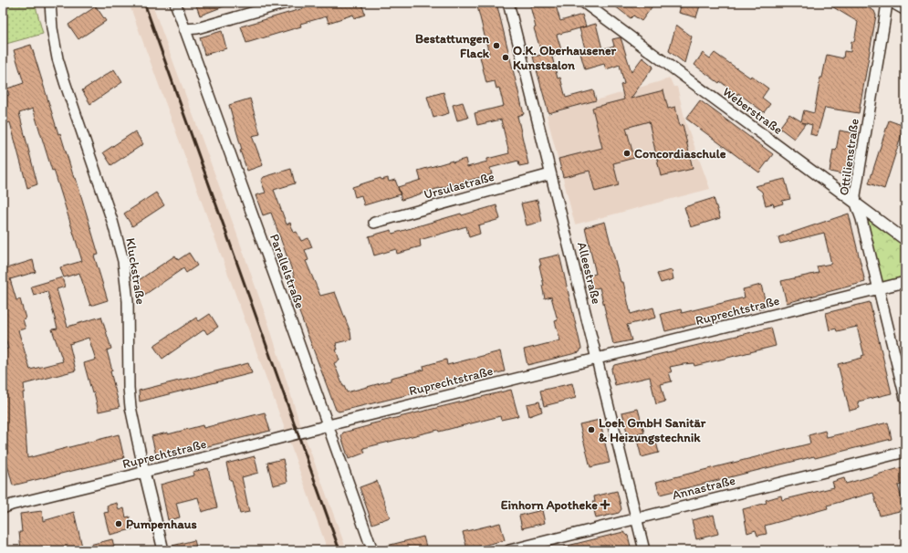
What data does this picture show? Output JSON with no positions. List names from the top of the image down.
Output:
{
  "streets": {
    "street": [
      "Weberstraße",
      "Ottilienstraße",
      "Ursulastraße",
      "Kluckstraße",
      "Parallelstraße",
      "Alleestraße",
      "Ruprechtstraße",
      "Annastraße"
    ]
  },
  "crossings": [
    ["Weberstraße", "Ottilienstraße"],
    ["Ottilienstraße", "Ruprechtstraße"],
    ["Ursulastraße", "Alleestraße"],
    ["Kluckstraße", "Ruprechtstraße"],
    ["Parallelstraße", "Ruprechtstraße"],
    ["Alleestraße", "Ruprechtstraße"],
    ["Alleestraße", "Annastraße"]
  ],
  "places": {
    "other": [
      "Bestattungen Flack",
      "O.K. Oberhausener Kunstsalon",
      "Concordiaschule",
      "Loeh GmbH Sanitär & Heizungstechnik",
      "Pumpenhaus"
    ],
    "health": ["Einhorn Apotheke"]
  }
}
